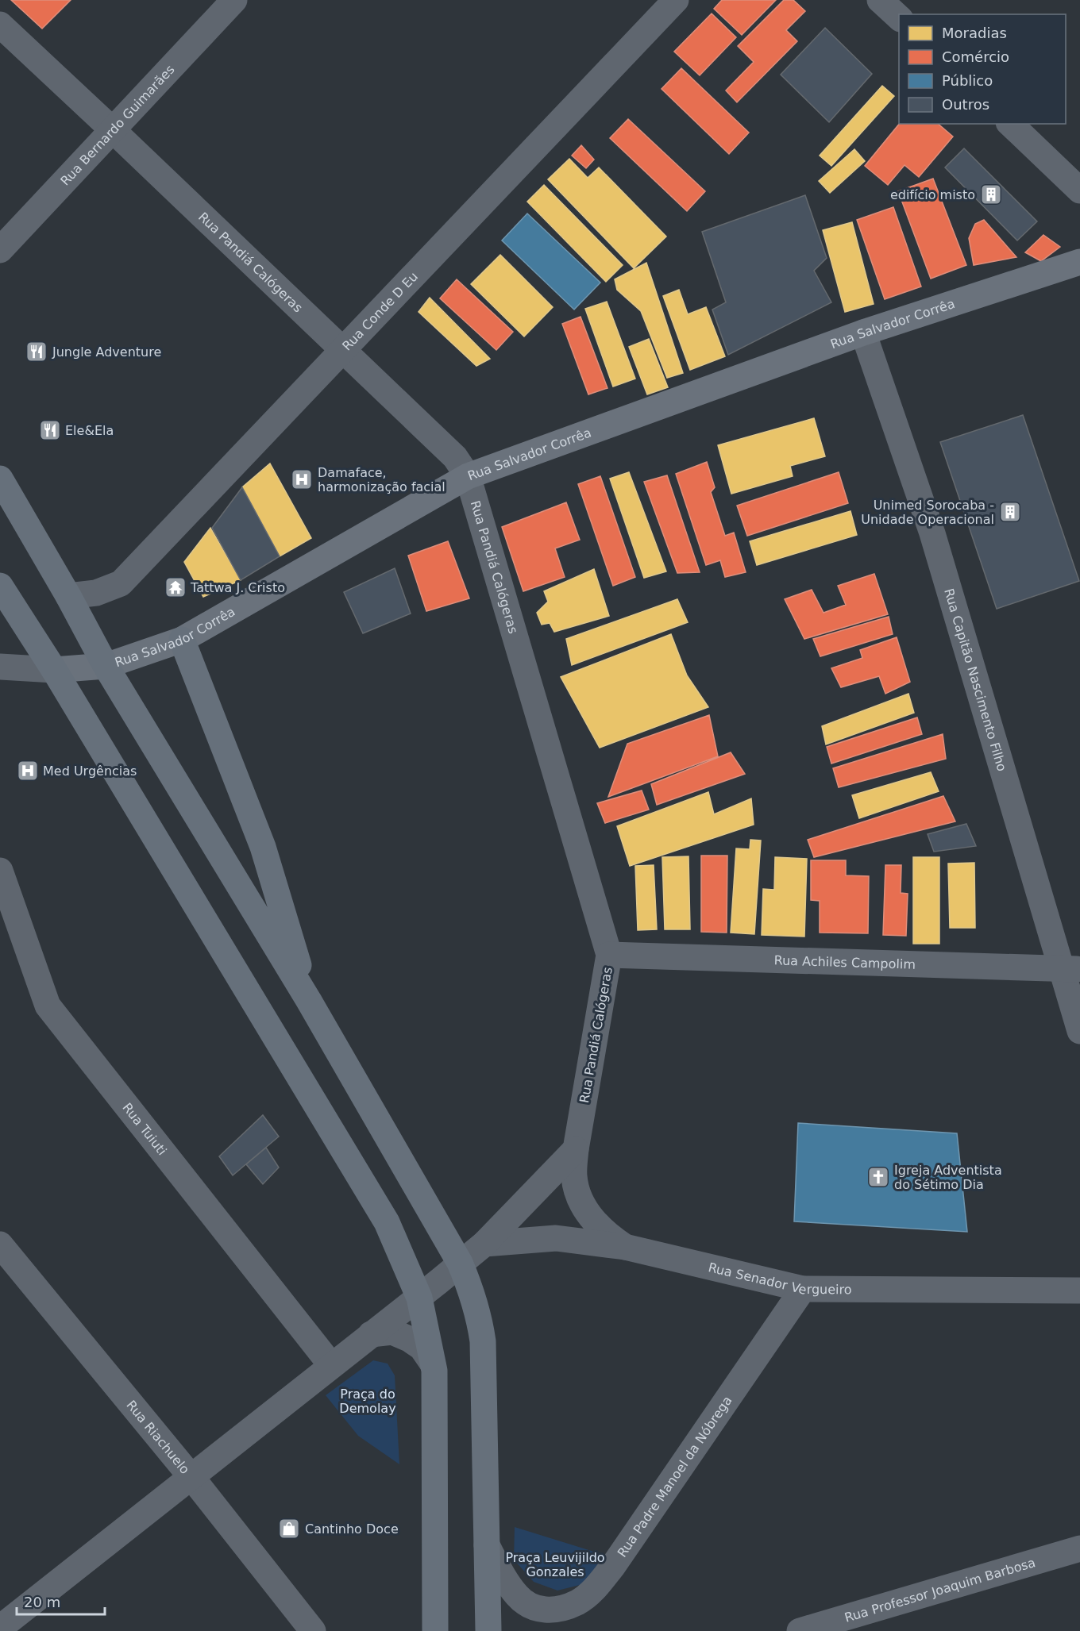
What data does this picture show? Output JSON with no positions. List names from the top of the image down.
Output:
{
  "streets": {
    "street": [
      "Rua Bernardo Guimarães",
      "Rua Pandiá Calógeras",
      "Rua Conde D Eu",
      "Rua Salvador Corrêa",
      "Rua Capitão Nascimento Filho",
      "Rua Achiles Campolim",
      "Rua Tuiuti",
      "Rua Senador Vergueiro",
      "Rua Riachuelo",
      "Rua Padre Manoel da Nóbrega",
      "Rua Professor Joaquim Barbosa"
    ]
  },
  "crossings": [
    ["Rua Bernardo Guimarães", "Rua Pandiá Calógeras"],
    ["Rua Pandiá Calógeras", "Rua Conde D Eu"],
    ["Rua Pandiá Calógeras", "Rua Salvador Corrêa"],
    ["Rua Pandiá Calógeras", "Rua Achiles Campolim"],
    ["Rua Pandiá Calógeras", "Rua Senador Vergueiro"],
    ["Rua Salvador Corrêa", "Rua Capitão Nascimento Filho"],
    ["Rua Capitão Nascimento Filho", "Rua Achiles Campolim"],
    ["Rua Senador Vergueiro", "Rua Padre Manoel da Nóbrega"]
  ],
  "parks": ["Praça do Demolay", "Praça Leuvijildo Gonzales"],
  "places": {
    "building": ["edifício misto", "Unimed Sorocaba - Unidade Operacional"],
    "restaurant": ["Jungle Adventure", "Ele&Ela"],
    "hospital": ["Damaface, harmonização facial", "Med Urgências"],
    "temple": ["Tattwa J. Cristo"],
    "church": ["Igreja Adventista do Sétimo Dia"],
    "shop": ["Cantinho Doce"]
  },
  "legend": [
    "Moradias",
    "Comércio",
    "Público",
    "Outros"
  ],
  "scale_bar": "20 m"
}
